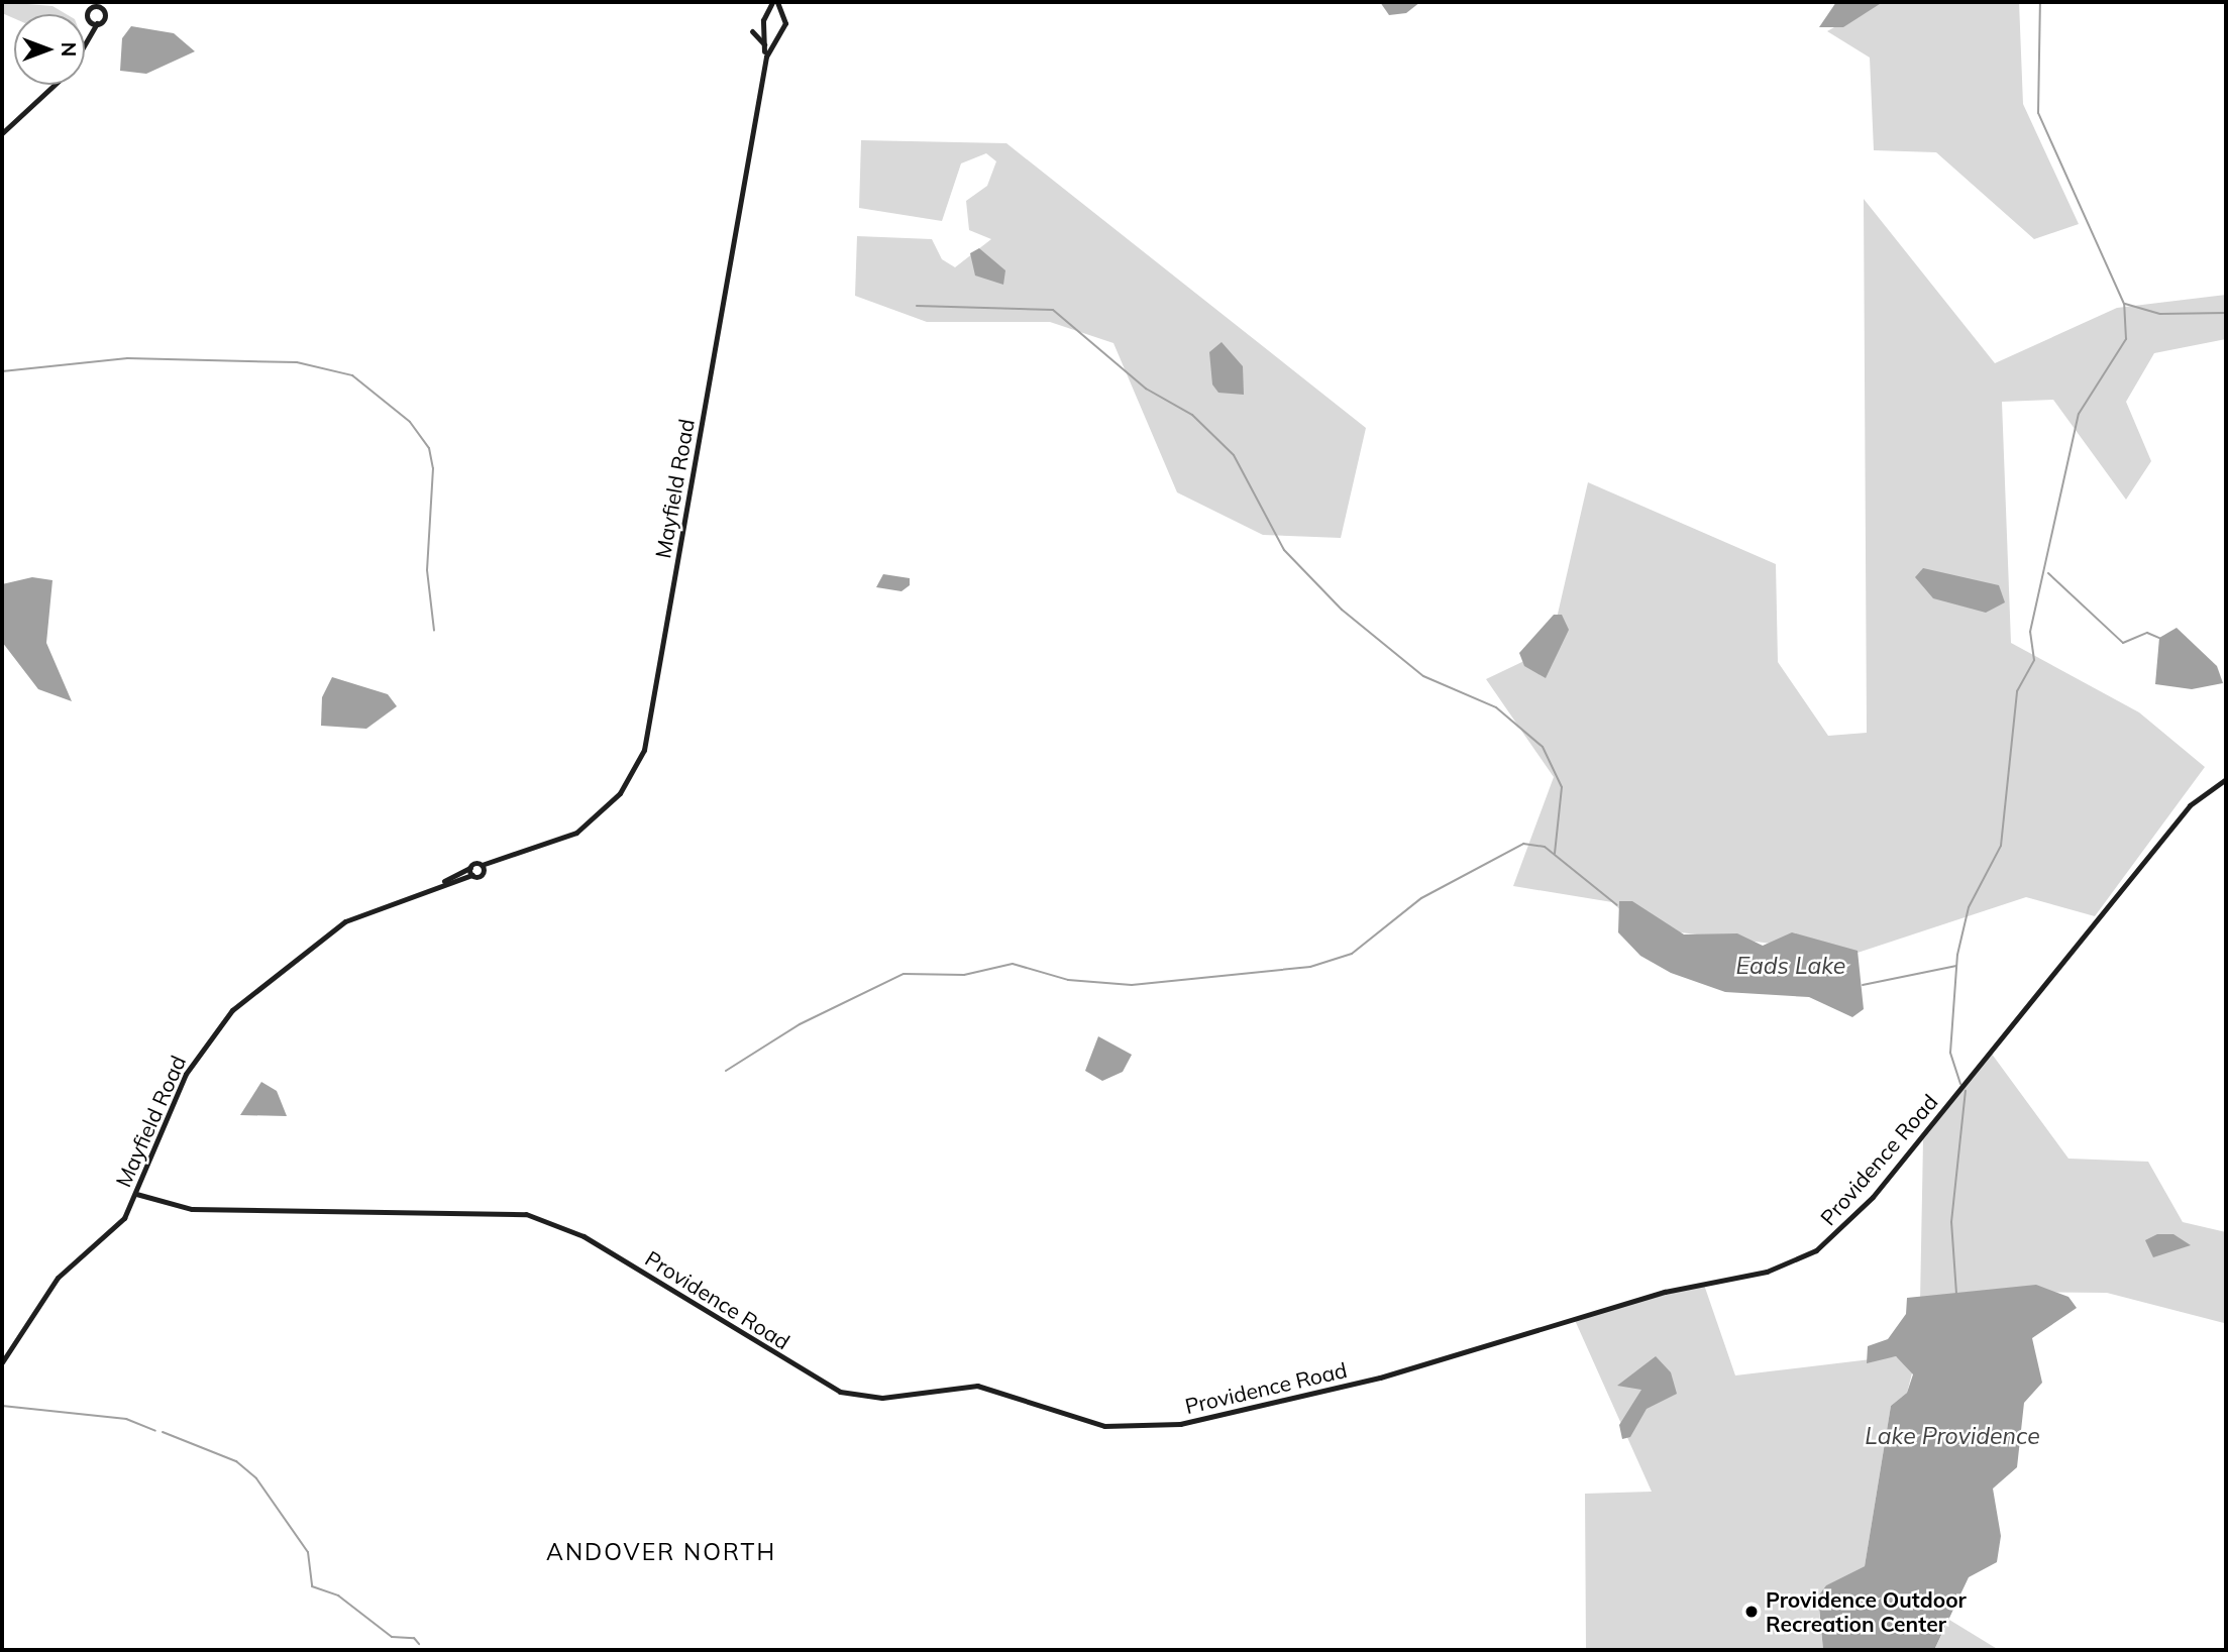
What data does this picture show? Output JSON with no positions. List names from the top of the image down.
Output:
{
  "streets": {
    "street": ["Mayfield Road", "Providence Road"]
  },
  "crossings": [
    ["Mayfield Road", "Providence Road"]
  ],
  "districts": ["ANDOVER NORTH"],
  "water": ["Eads Lake", "Lake Providence"],
  "places": ["Providence Outdoor Recreation Center"],
  "north": "right"
}
